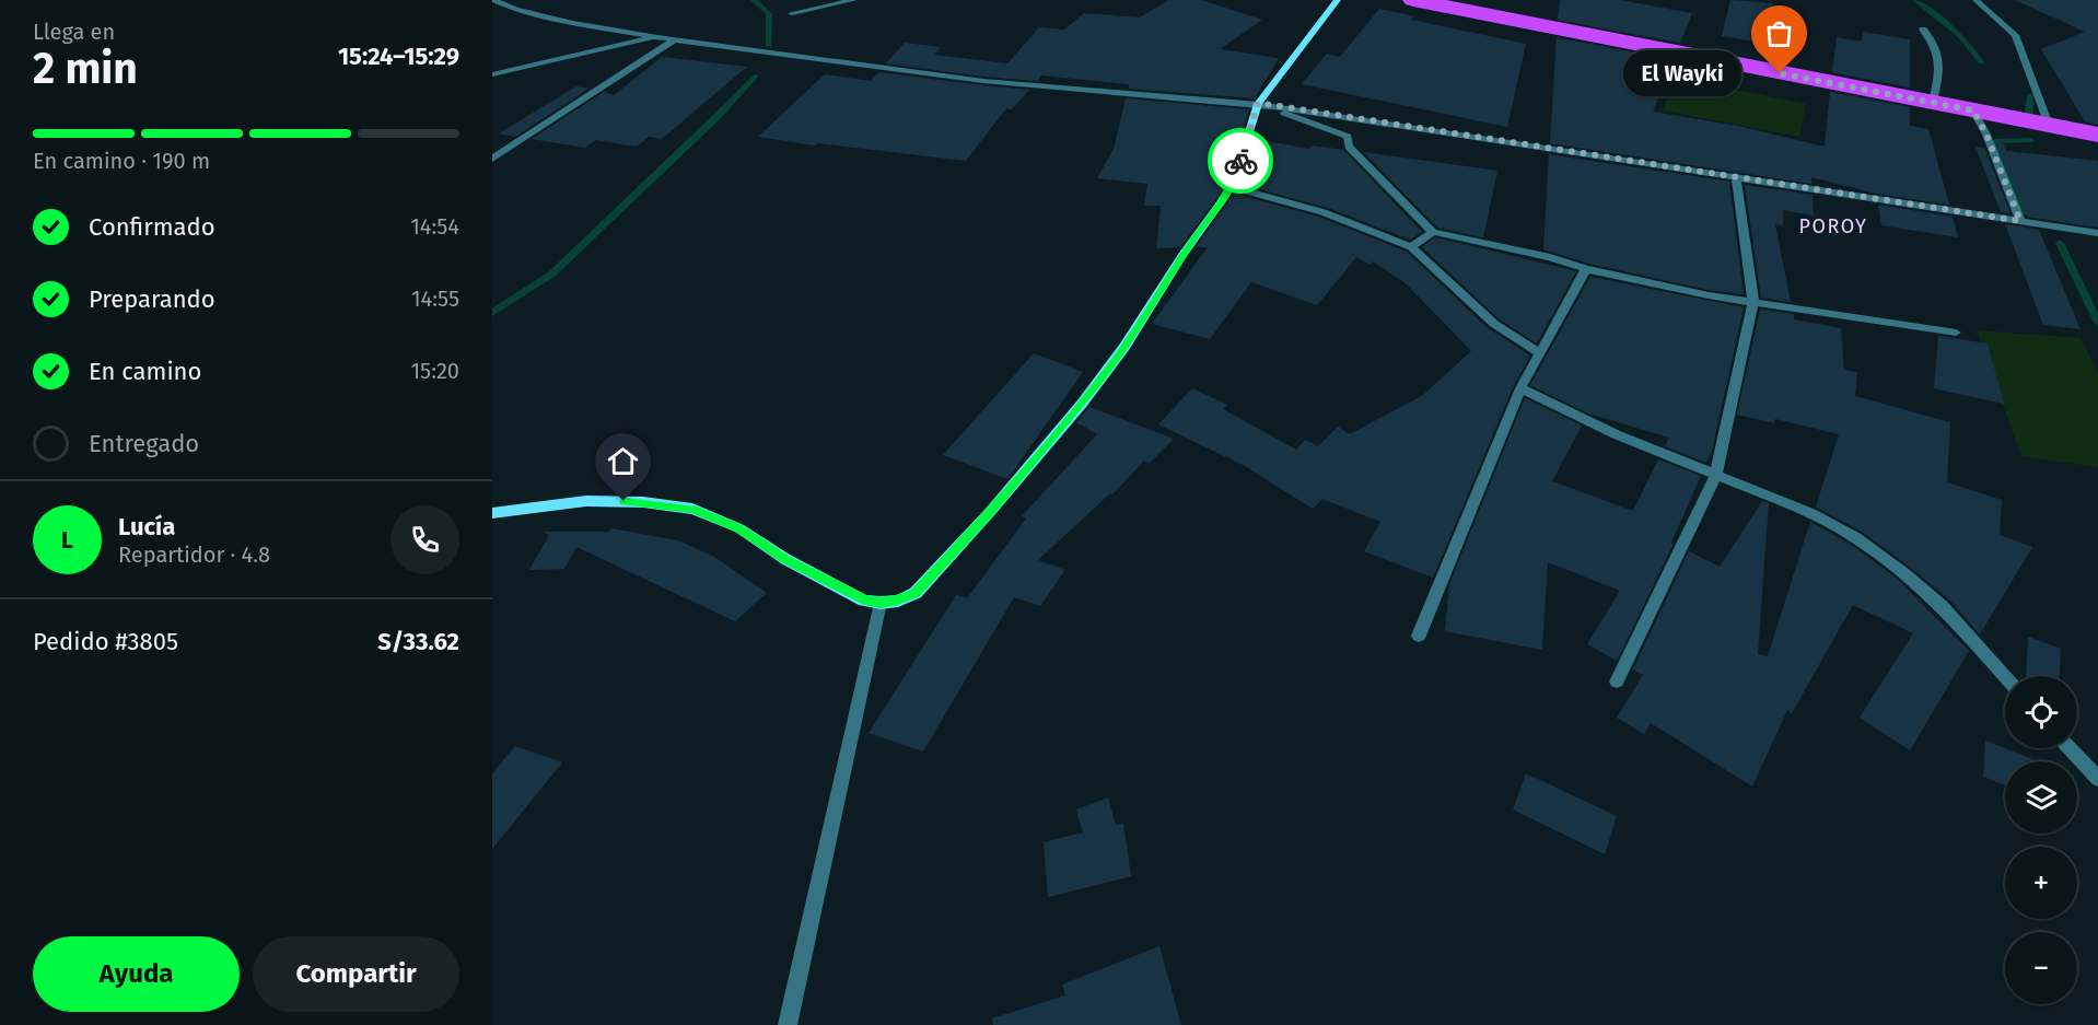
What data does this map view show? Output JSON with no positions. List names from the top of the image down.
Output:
{
  "districts": ["POROY"],
  "places": ["El Wayki"],
  "page": {
    "heading": ["2 min", "Llega en", "15:24–15:29"],
    "panel": [
      "Lucía",
      "Repartidor · 4.8",
      "Pedido #3805",
      "S/33.62"
    ],
    "bubble": "El Wayki",
    "bar": "En camino · 190 m",
    "list": [
      ["Confirmado", "14:54"],
      ["Preparando", "14:55"],
      ["En camino", "15:20"],
      "Entregado"
    ],
    "round": "L",
    "map_buttons": ["+", "−"],
    "buttons": ["Ayuda", "Compartir"]
  }
}
